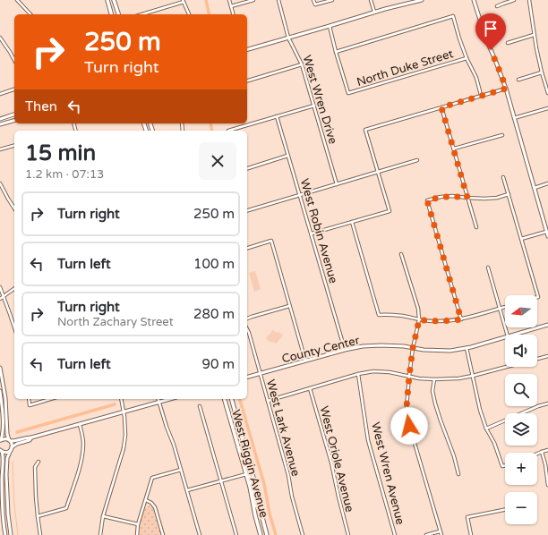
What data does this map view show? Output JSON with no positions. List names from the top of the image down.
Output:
{
  "streets": {
    "main road": ["West Riggin Avenue"],
    "street": [
      "North Duke Street",
      "West Wren Drive",
      "West Robin Avenue",
      "County Center",
      "West Lark Avenue",
      "West Oriole Avenue",
      "West Wren Avenue"
    ]
  },
  "crossings": [
    ["West Robin Avenue", "County Center"],
    ["County Center", "West Lark Avenue"]
  ],
  "north": "left",
  "page": {
    "turn": ["250 m", "Turn right"],
    "then": "Then",
    "heading": ["15 min", "1.2 km · 07:13"],
    "list": [
      {
        "name": "Turn right",
        "value": "250 m"
      },
      {
        "name": "Turn left",
        "value": "100 m"
      },
      {
        "name": "Turn right",
        "note": "North Zachary Street",
        "value": "280 m"
      },
      {
        "name": "Turn left",
        "value": "90 m"
      }
    ],
    "map_buttons": ["+", "−"]
  }
}
